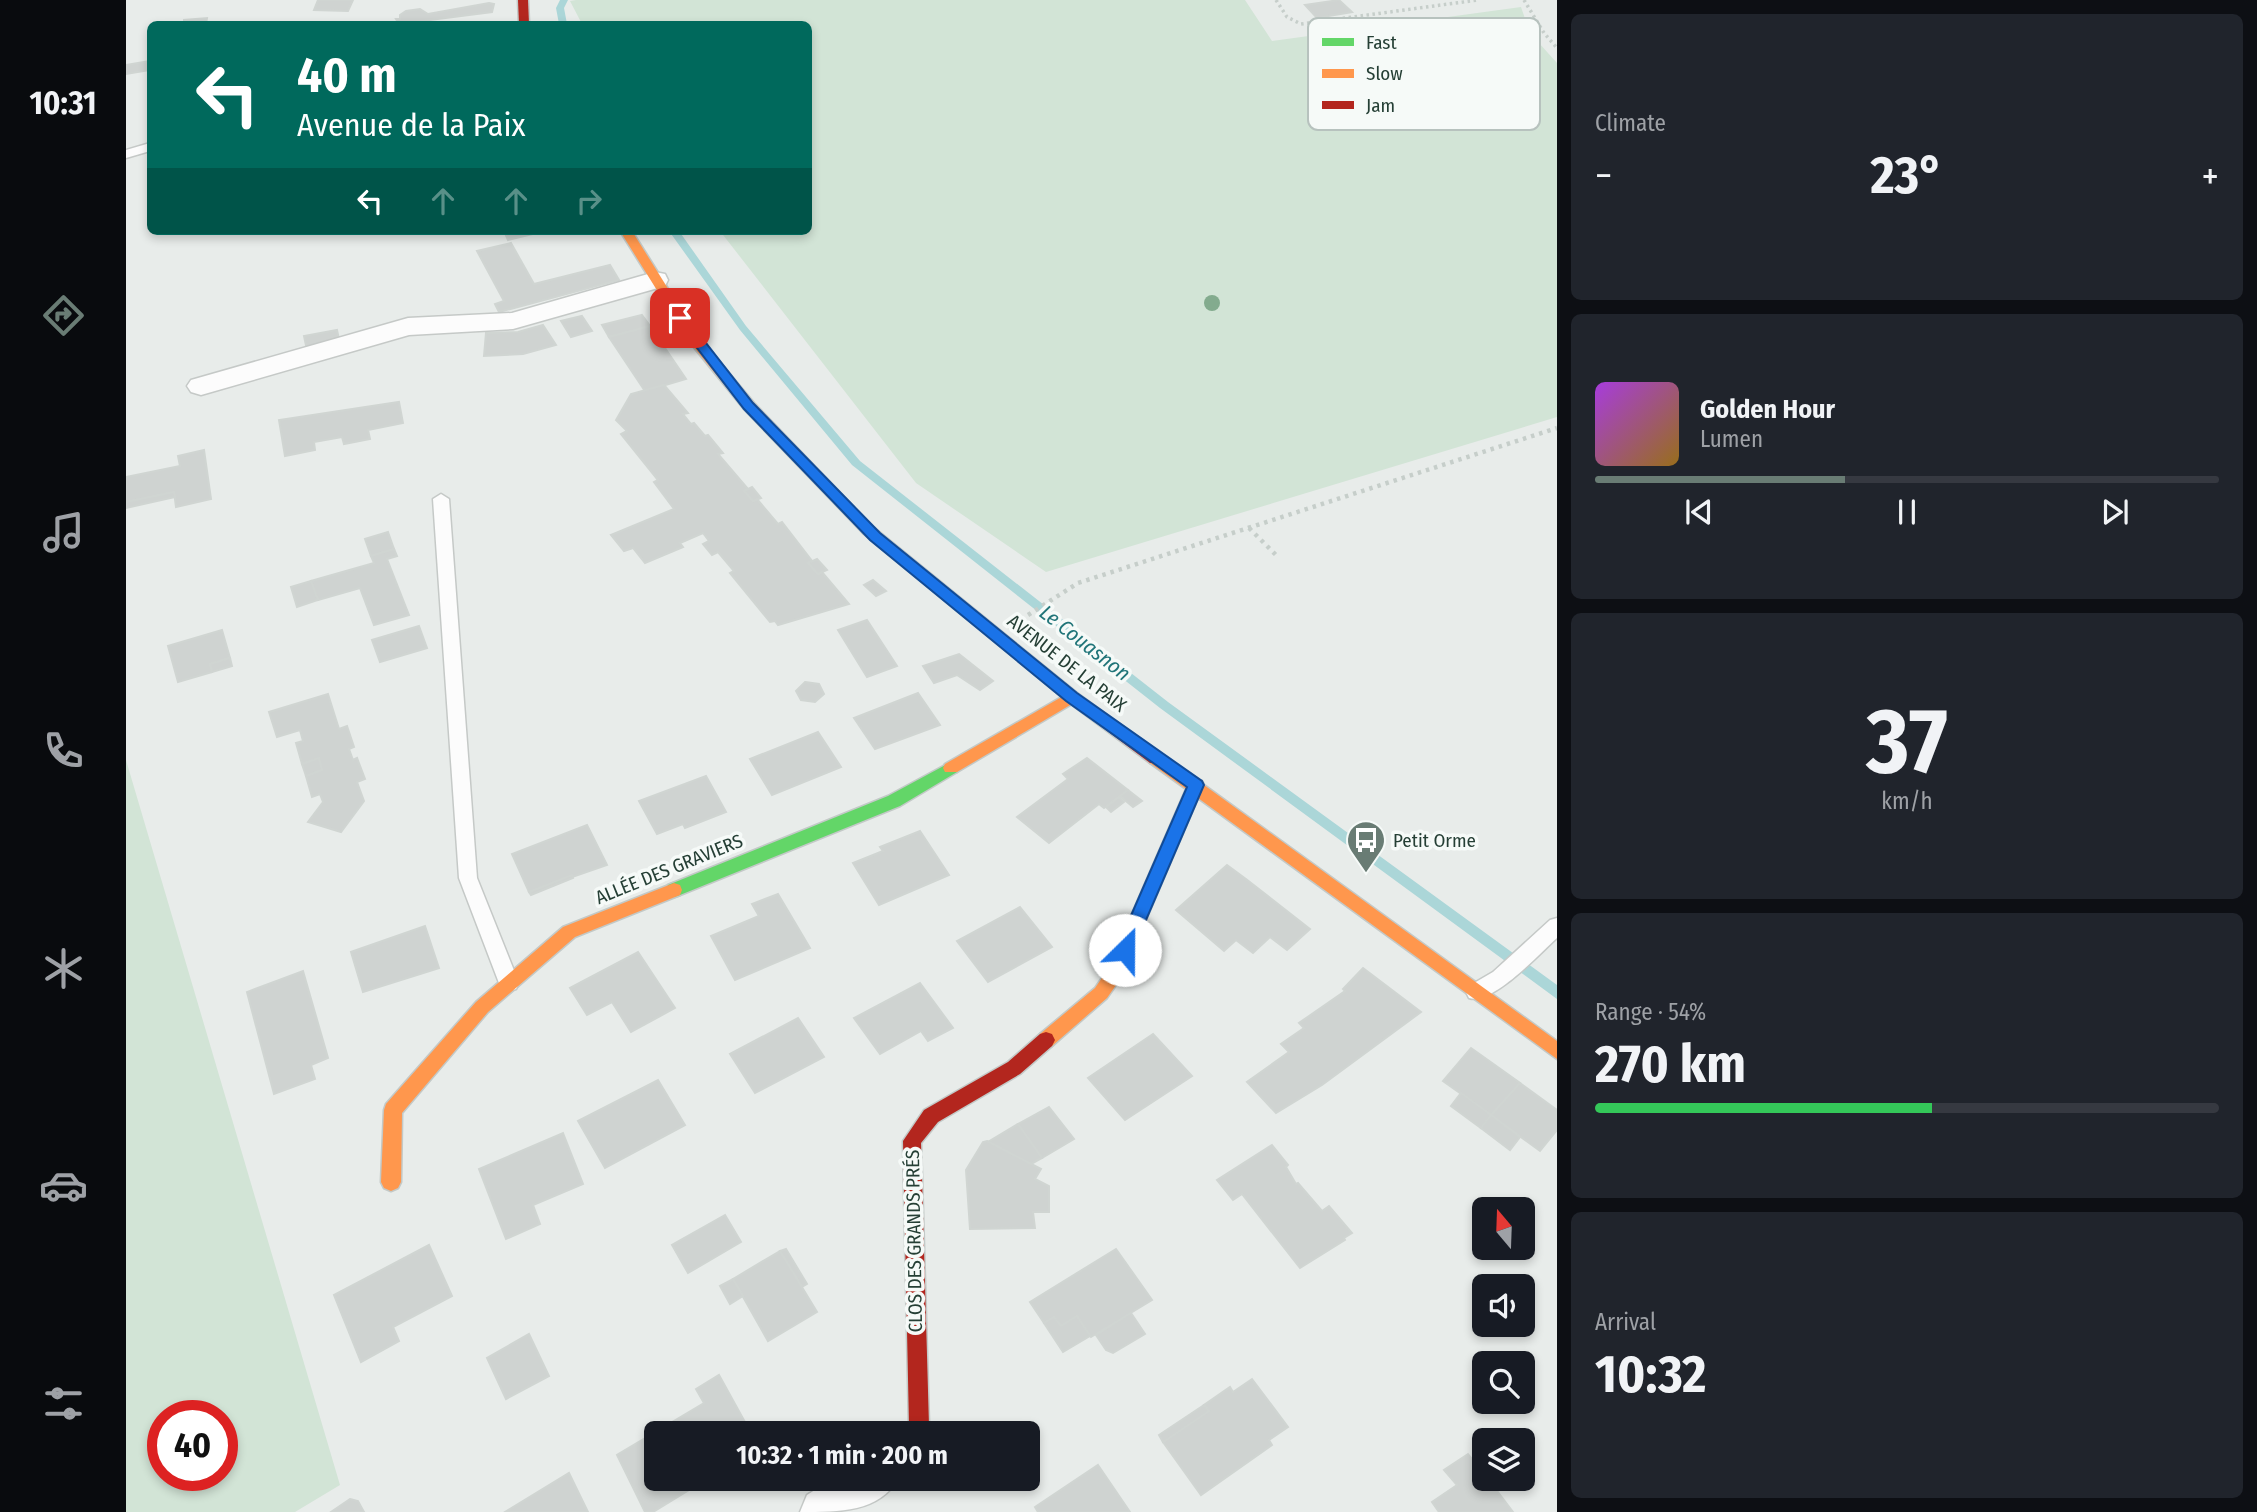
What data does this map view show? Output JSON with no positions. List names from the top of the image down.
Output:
{
  "streets": {
    "main road": ["AVENUE DE LA PAIX", "ALLÉE DES GRAVIERS", "CLOS DES GRANDS PRÉS"]
  },
  "crossings": [
    ["AVENUE DE LA PAIX", "ALLÉE DES GRAVIERS"],
    ["AVENUE DE LA PAIX", "CLOS DES GRANDS PRÉS"]
  ],
  "water": ["Le Couasnon"],
  "places": {
    "bus stop": ["Petit Orme"]
  },
  "legend": ["Fast", "Slow", "Jam"],
  "north": "top",
  "page": {
    "tabs": "10:31",
    "tile": [
      "Climate",
      ["37", "km/h"],
      ["Range · 54%", "270 km"],
      ["Arrival", "10:32"]
    ],
    "turn": ["40 m", "Avenue de la Paix"],
    "heat": ["−", "23°", "+"],
    "song": ["Golden Hour", "Lumen"],
    "limit": "40",
    "trip": "10:32 · 1 min · 200 m"
  }
}
